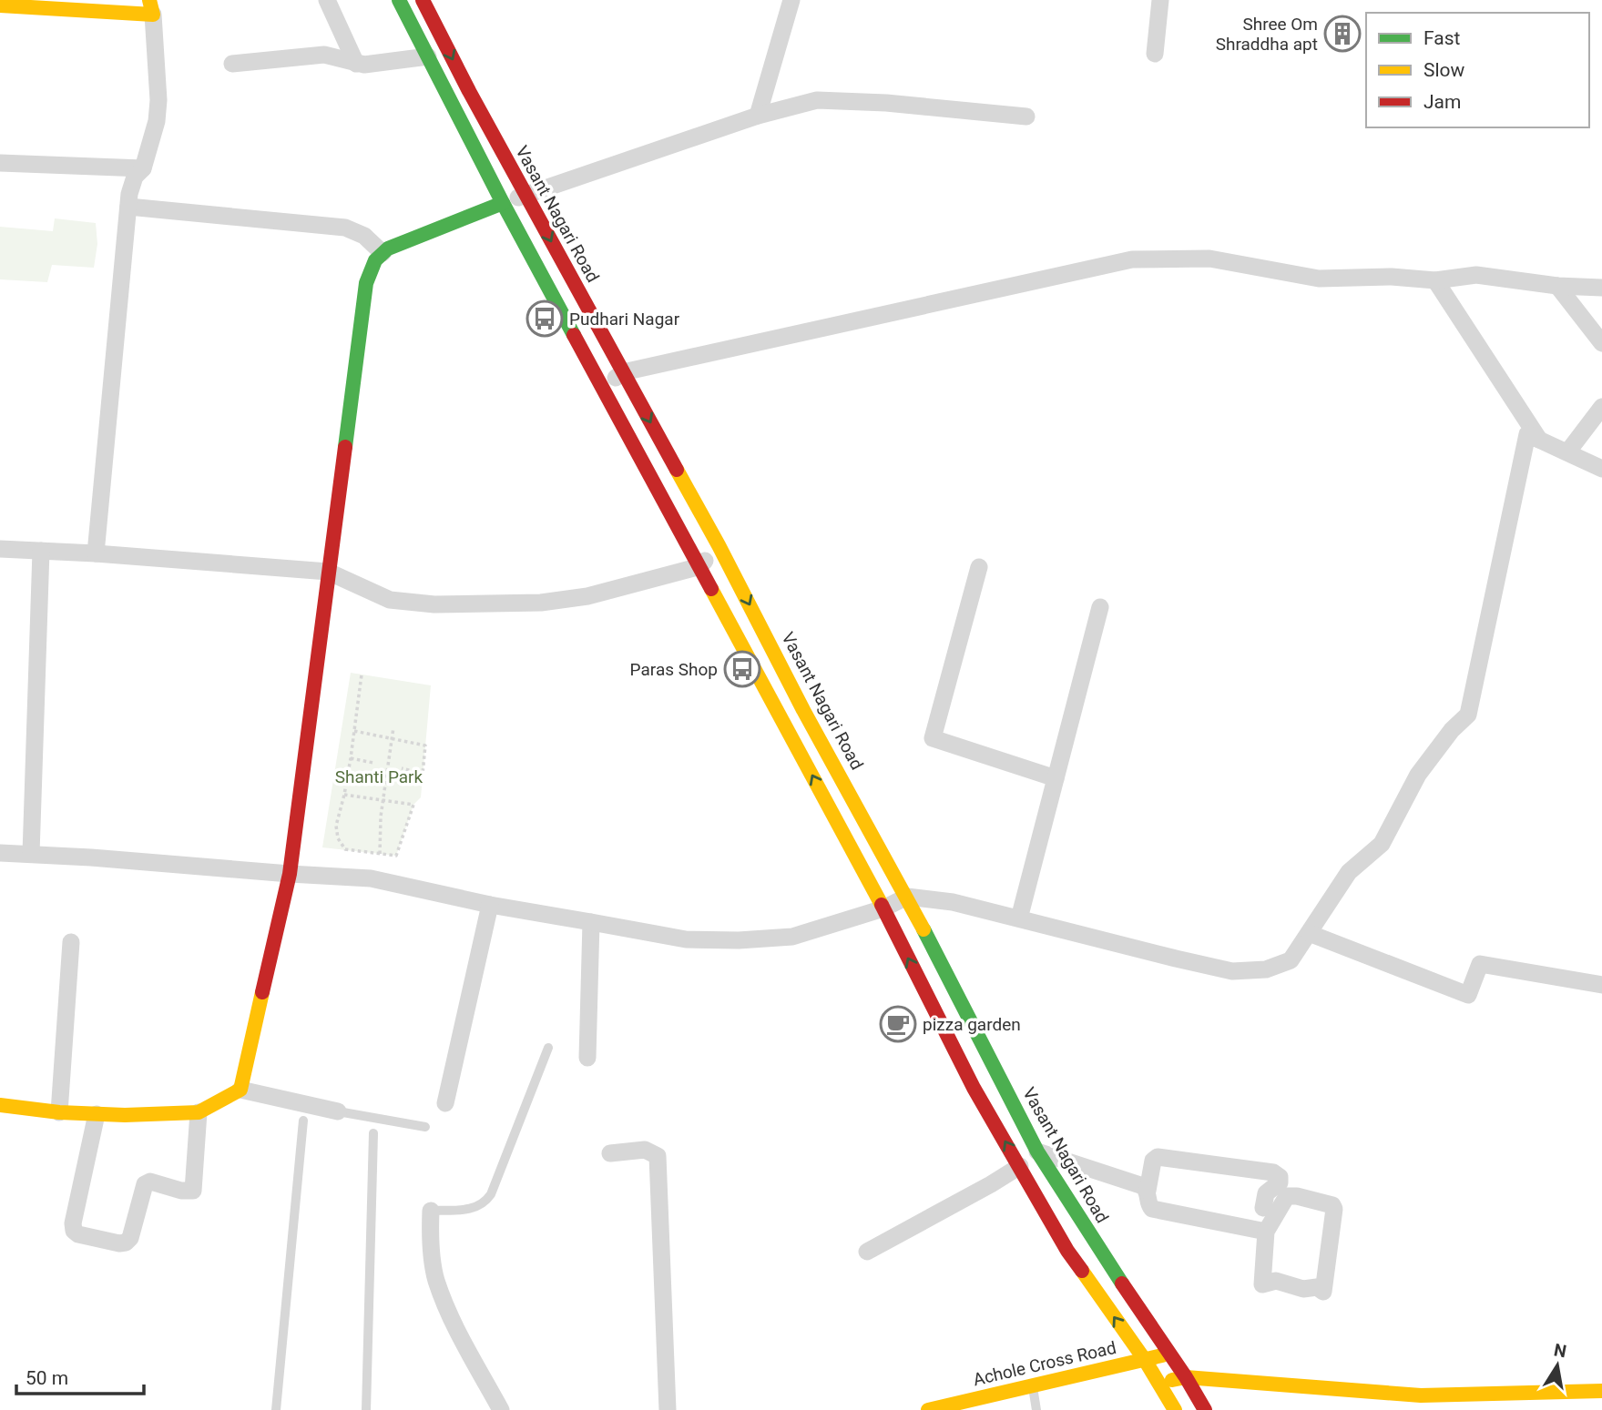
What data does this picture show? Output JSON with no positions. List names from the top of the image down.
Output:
{
  "streets": {
    "main road": ["Vasant Nagari Road", "Achole Cross Road"]
  },
  "crossings": [
    ["Vasant Nagari Road", "Achole Cross Road"]
  ],
  "parks": ["Shanti Park"],
  "places": {
    "building": ["Shree Om Shraddha apt"],
    "bus stop": ["Pudhari Nagar", "Paras Shop"],
    "cafe": ["pizza garden"]
  },
  "legend": ["Fast", "Slow", "Jam"],
  "scale_bar": "50 m",
  "north": "top"
}
